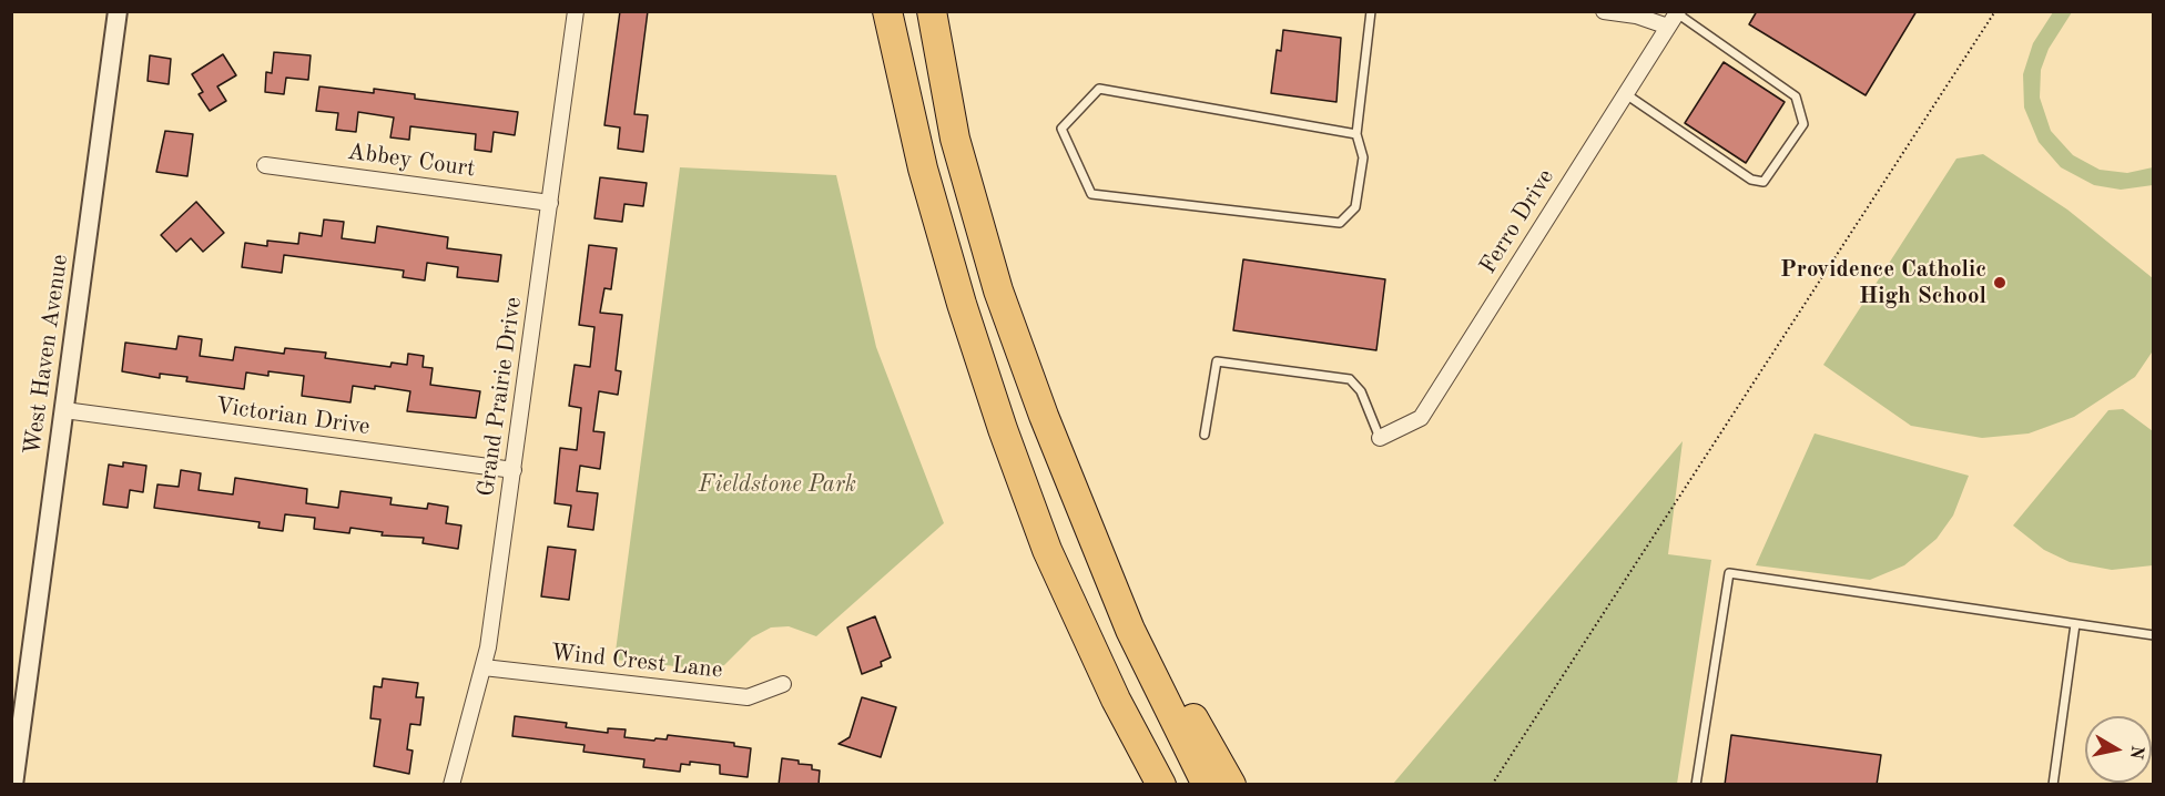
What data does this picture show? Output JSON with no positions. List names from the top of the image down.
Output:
{
  "streets": {
    "street": [
      "Abbey Court",
      "Ferro Drive",
      "West Haven Avenue",
      "Grand Prairie Drive",
      "Victorian Drive",
      "Wind Crest Lane"
    ]
  },
  "crossings": [
    ["Abbey Court", "Grand Prairie Drive"],
    ["West Haven Avenue", "Victorian Drive"],
    ["Grand Prairie Drive", "Victorian Drive"],
    ["Grand Prairie Drive", "Wind Crest Lane"]
  ],
  "parks": ["Fieldstone Park"],
  "places": ["Providence Catholic High School"],
  "north": "right"
}
